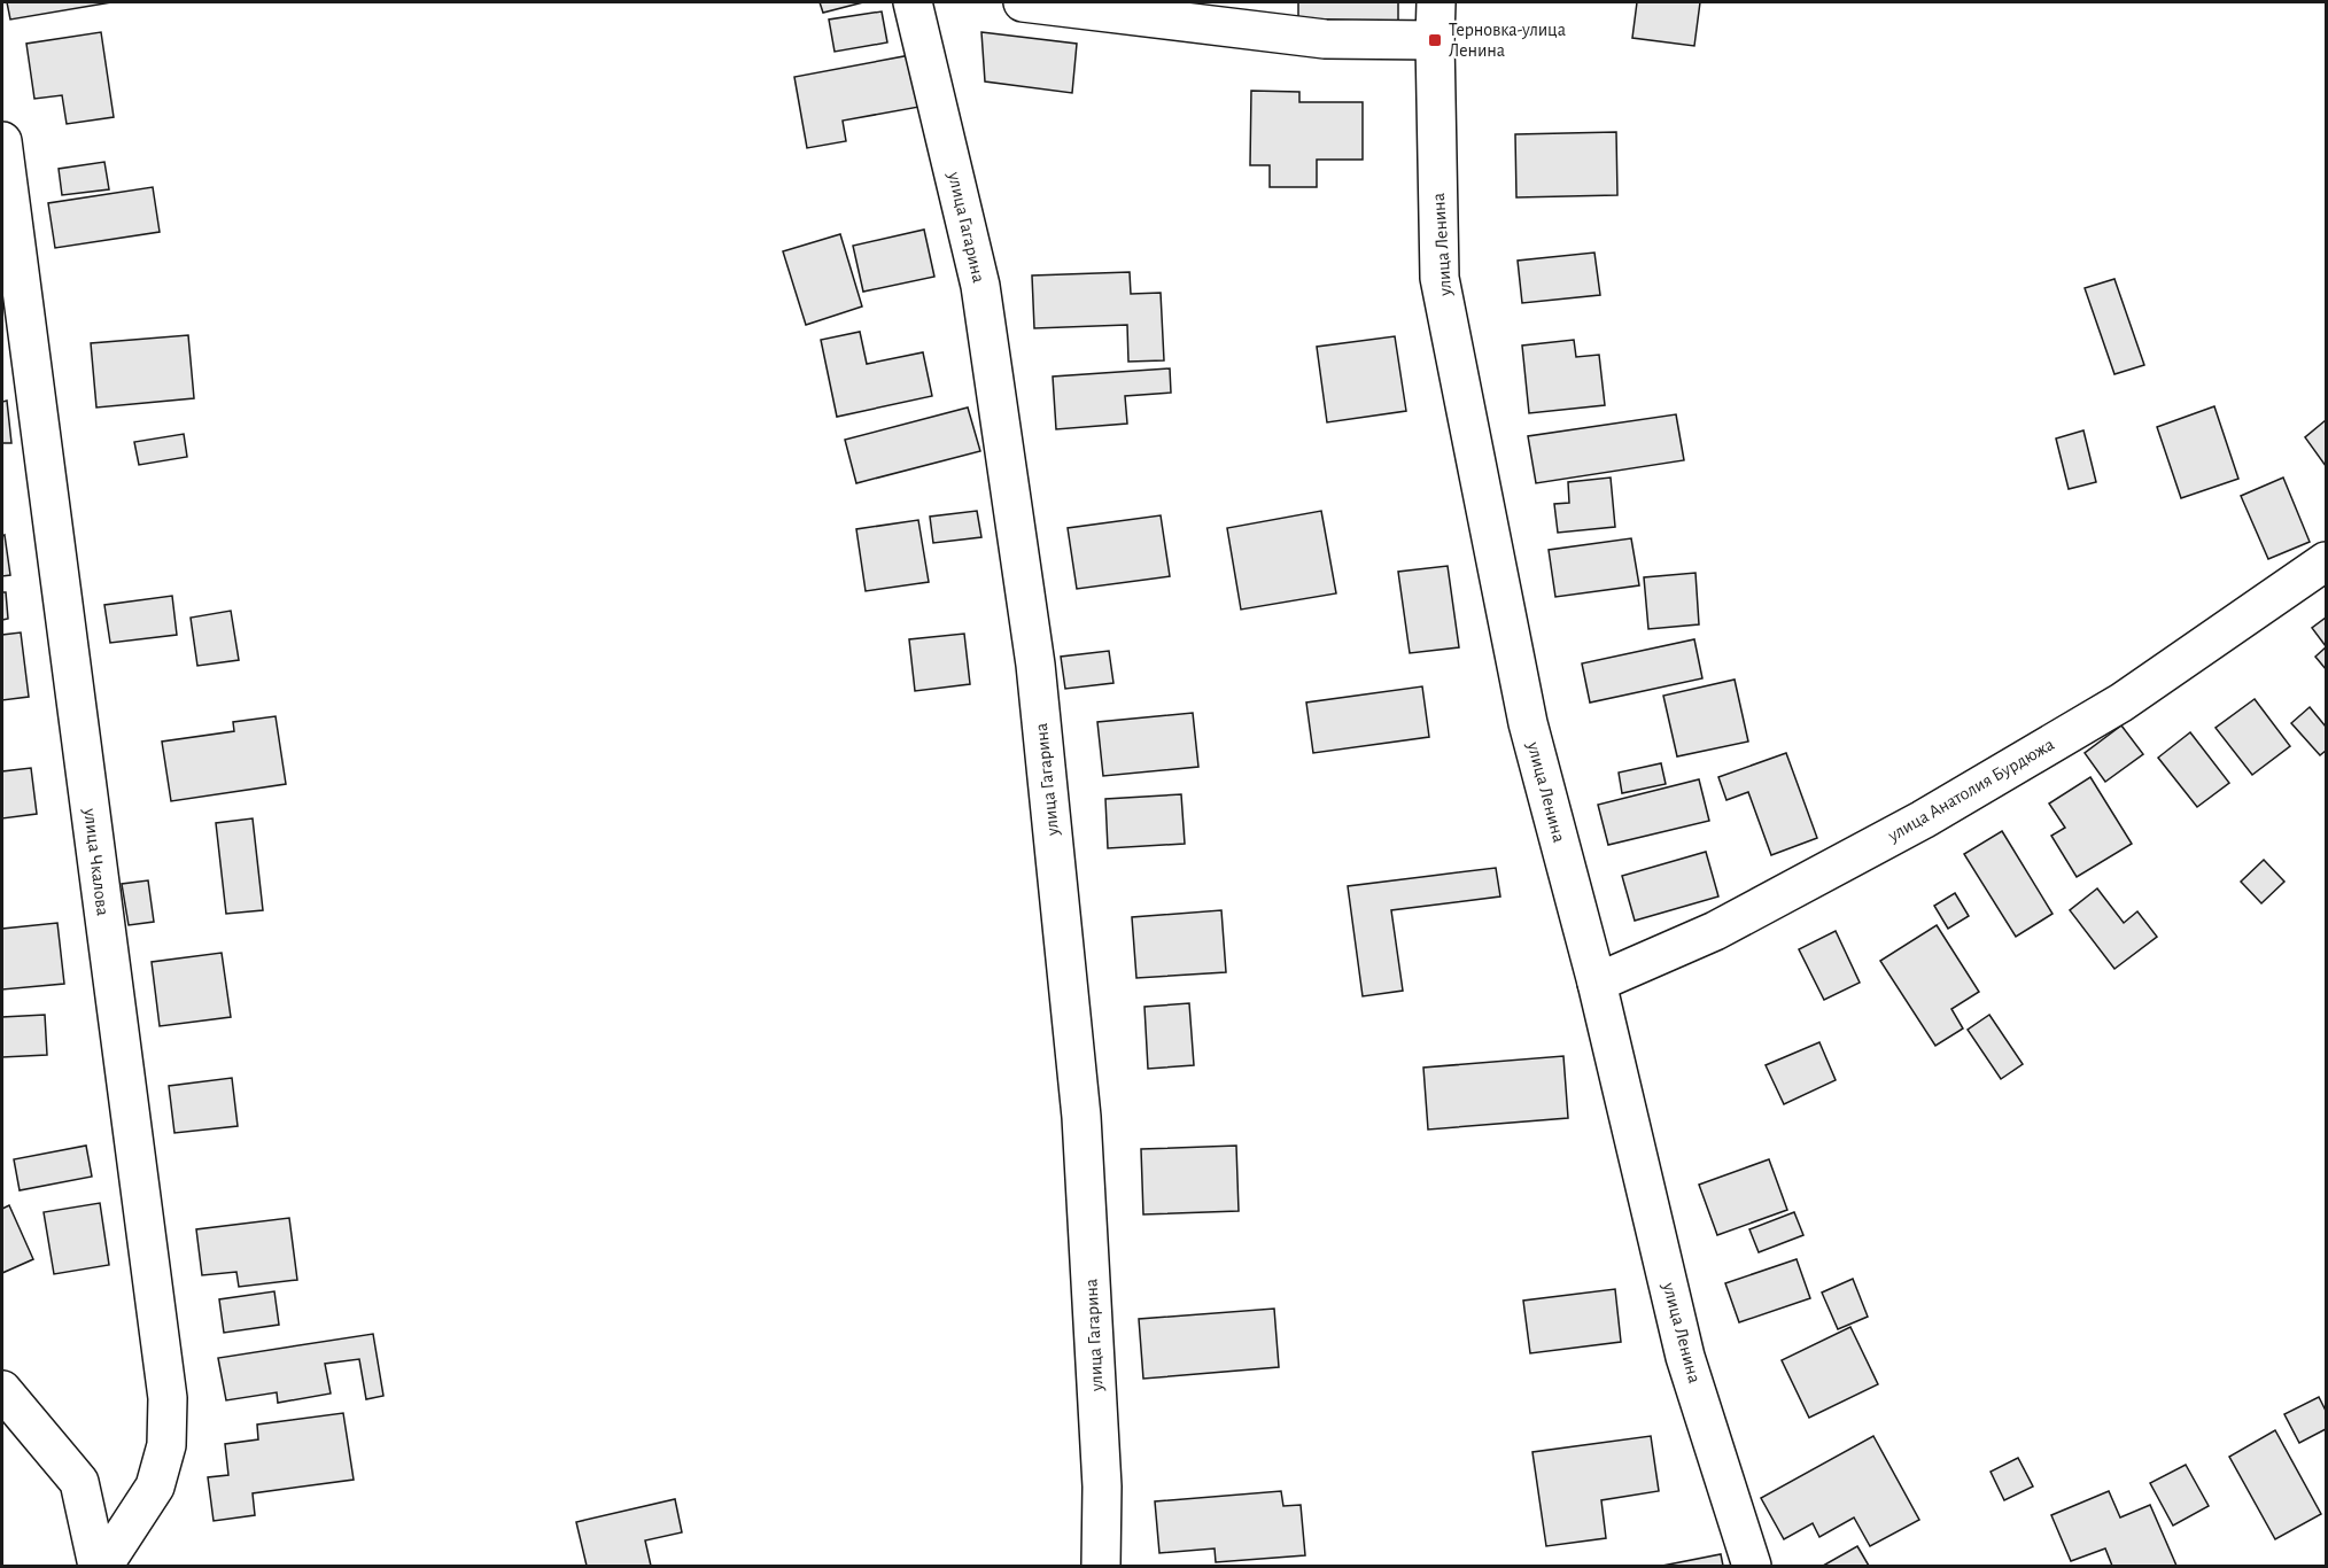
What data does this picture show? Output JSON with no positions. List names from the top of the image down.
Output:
{
  "streets": {
    "street": [
      "улица Гагарина",
      "улица Ленина",
      "улица Анатолия Бурдюжа",
      "улица Чкалова"
    ]
  },
  "crossings": [
    ["улица Ленина", "улица Анатолия Бурдюжа"]
  ],
  "places": {
    "transit": ["Терновка-улица Ленина"]
  }
}
